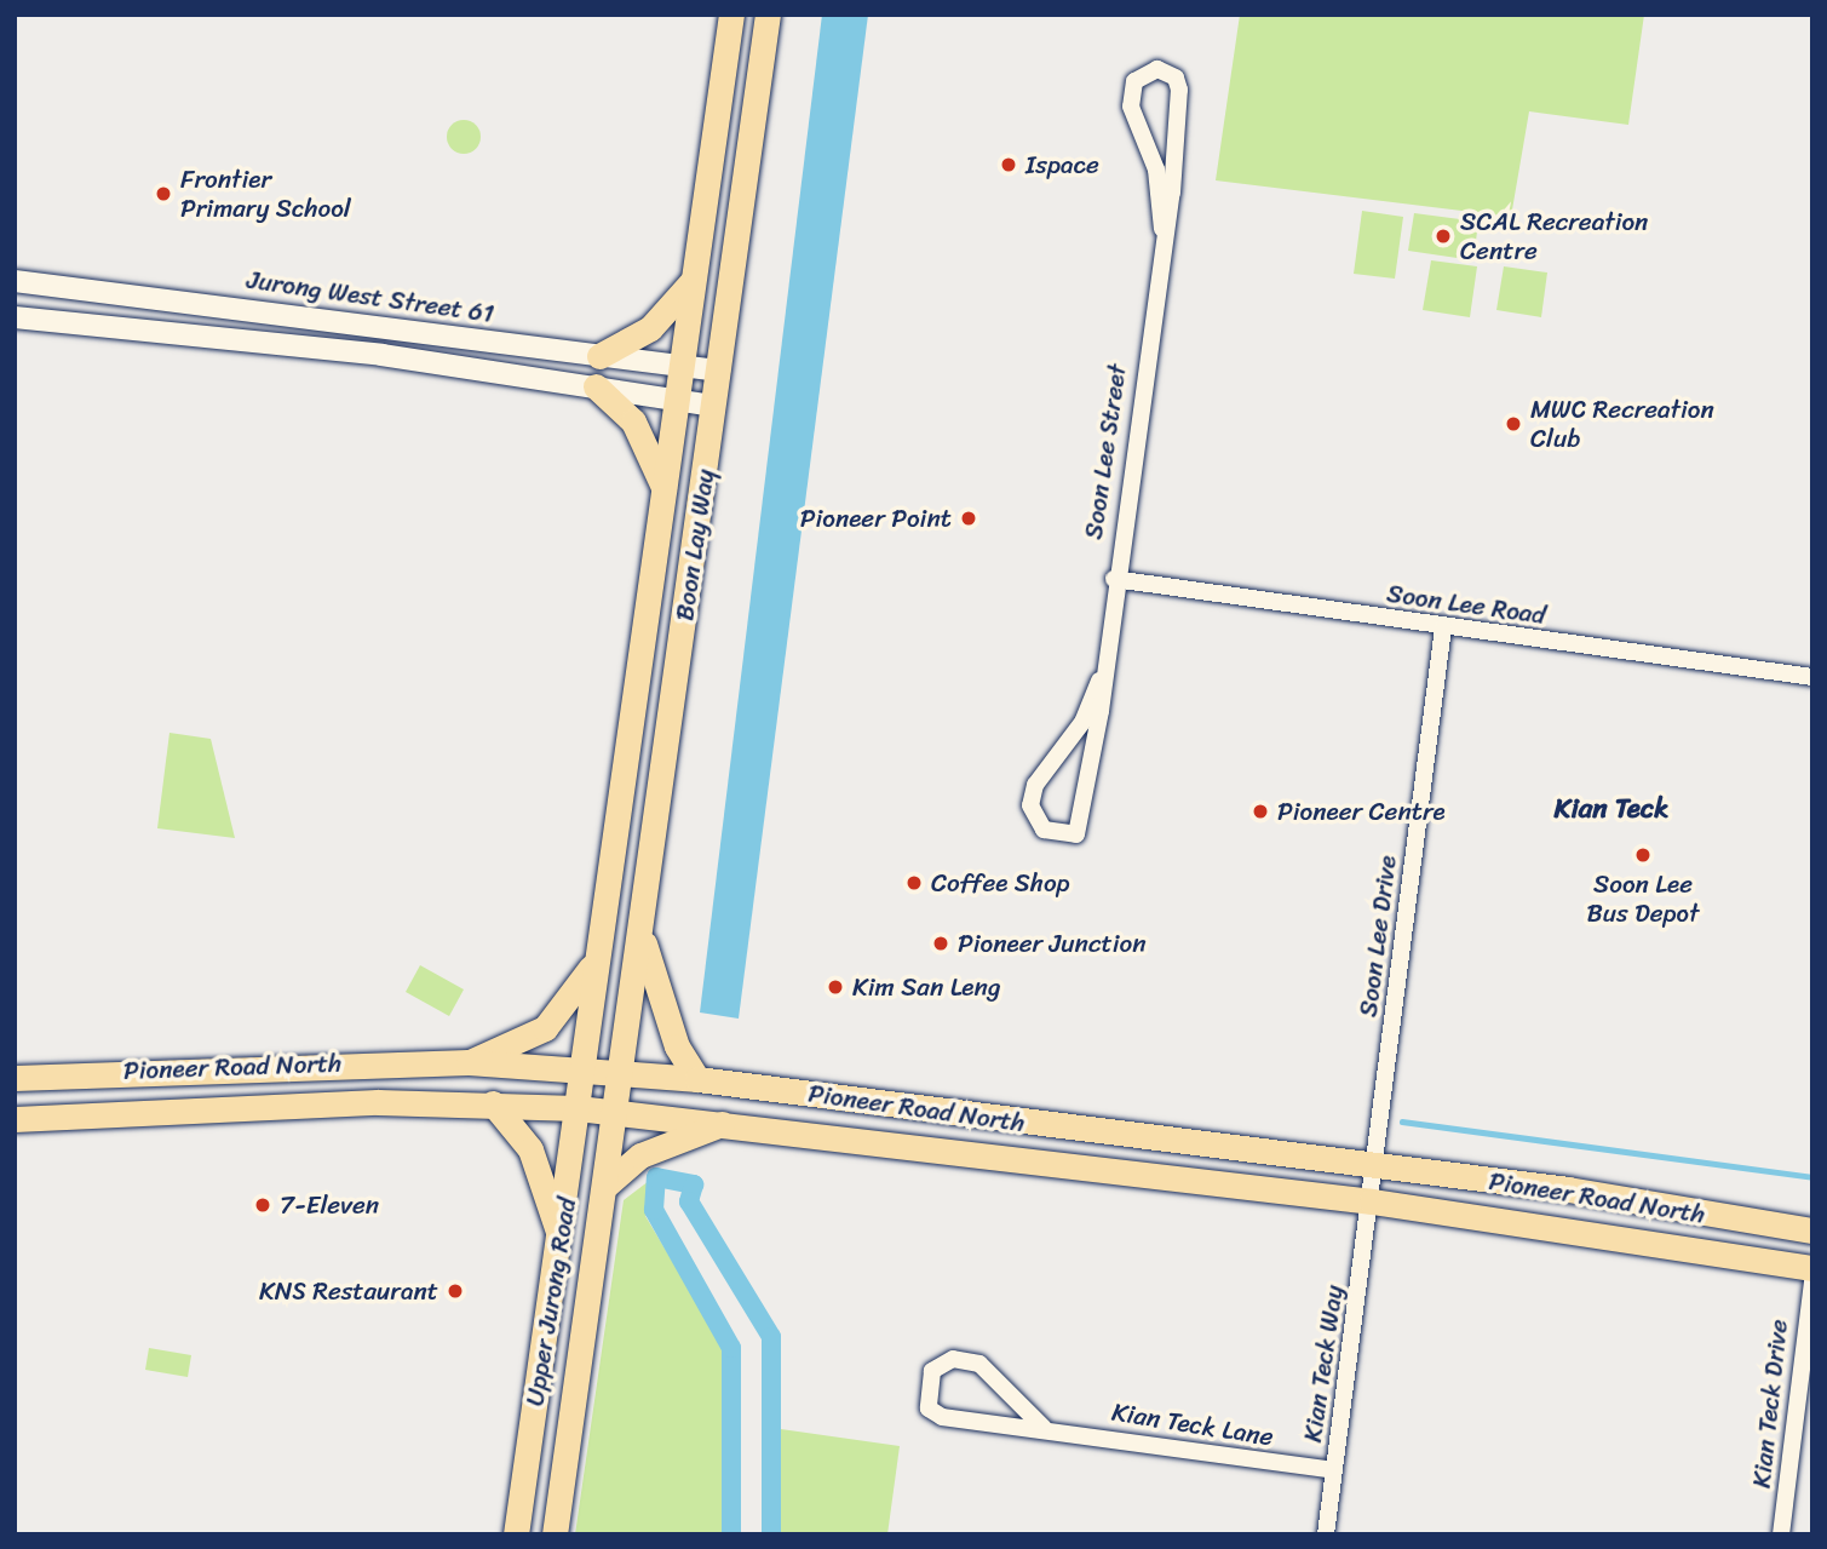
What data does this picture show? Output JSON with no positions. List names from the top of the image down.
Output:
{
  "streets": {
    "main road": ["Boon Lay Way", "Pioneer Road North", "Upper Jurong Road"],
    "street": [
      "Jurong West Street 61",
      "Soon Lee Street",
      "Soon Lee Road",
      "Soon Lee Drive",
      "Kian Teck Way",
      "Kian Teck Drive",
      "Kian Teck Lane"
    ]
  },
  "crossings": [
    ["Jurong West Street 61", "Boon Lay Way"],
    ["Soon Lee Street", "Soon Lee Road"],
    ["Boon Lay Way", "Pioneer Road North"],
    ["Boon Lay Way", "Upper Jurong Road"],
    ["Soon Lee Road", "Soon Lee Drive"],
    ["Soon Lee Drive", "Pioneer Road North"],
    ["Soon Lee Drive", "Kian Teck Way"],
    ["Pioneer Road North", "Upper Jurong Road"],
    ["Pioneer Road North", "Kian Teck Way"],
    ["Kian Teck Way", "Kian Teck Lane"]
  ],
  "districts": ["Kian Teck"],
  "places": [
    "Ispace",
    "Frontier Primary School",
    "SCAL Recreation Centre",
    "MWC Recreation Club",
    "Pioneer Point",
    "Pioneer Centre",
    "Soon Lee Bus Depot",
    "Coffee Shop",
    "Pioneer Junction",
    "Kim San Leng",
    "7-Eleven",
    "KNS Restaurant"
  ]
}
